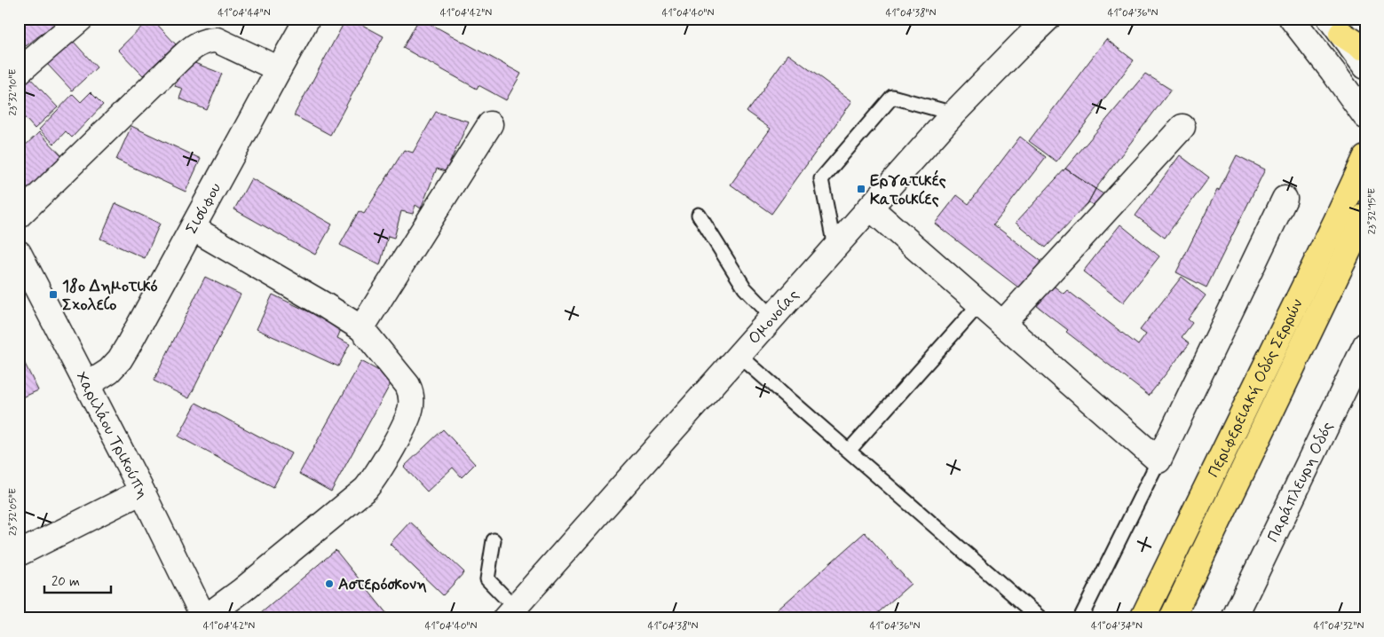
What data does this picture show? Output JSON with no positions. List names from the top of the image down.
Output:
{
  "streets": {
    "main road": ["Περιφερειακή Οδός Σερρών"],
    "street": [
      "Σισύφου",
      "Ομονοίας",
      "Χαριλάου Τρικούπη",
      "Παράπλευρη Οδός"
    ]
  },
  "crossings": [
    ["Σισύφου", "Χαριλάου Τρικούπη"]
  ],
  "places": {
    "transit": ["Εργατικές Κατοικίες", "18ο Δημοτικό Σχολείο"],
    "other": ["Αστερόσκονη"]
  },
  "scale_bar": "20 m",
  "coordinates": [
    "41°04'44\"N",
    "41°04'42\"N",
    "41°04'40\"N",
    "41°04'38\"N",
    "41°04'36\"N",
    "23°32'10\"E",
    "23°32'15\"E",
    "23°32'05\"E",
    "41°04'34\"N",
    "41°04'32\"N"
  ]
}
